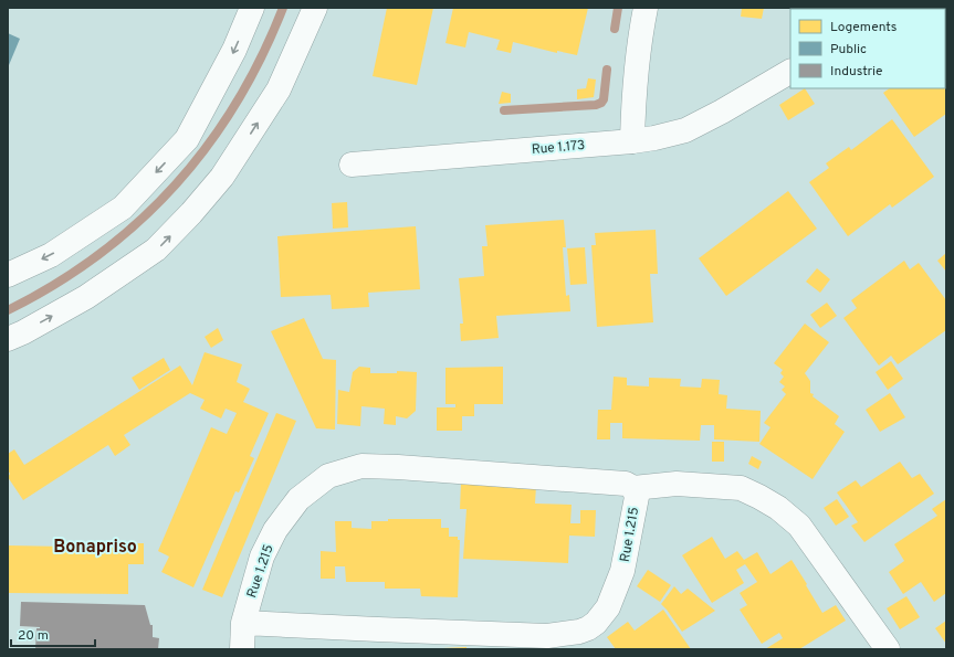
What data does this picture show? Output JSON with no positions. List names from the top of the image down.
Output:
{
  "streets": {
    "main road": ["Rue 1.173", "Rue 1.215"]
  },
  "districts": ["Bonapriso"],
  "legend": ["Logements", "Public", "Industrie"],
  "scale_bar": "20 m"
}
